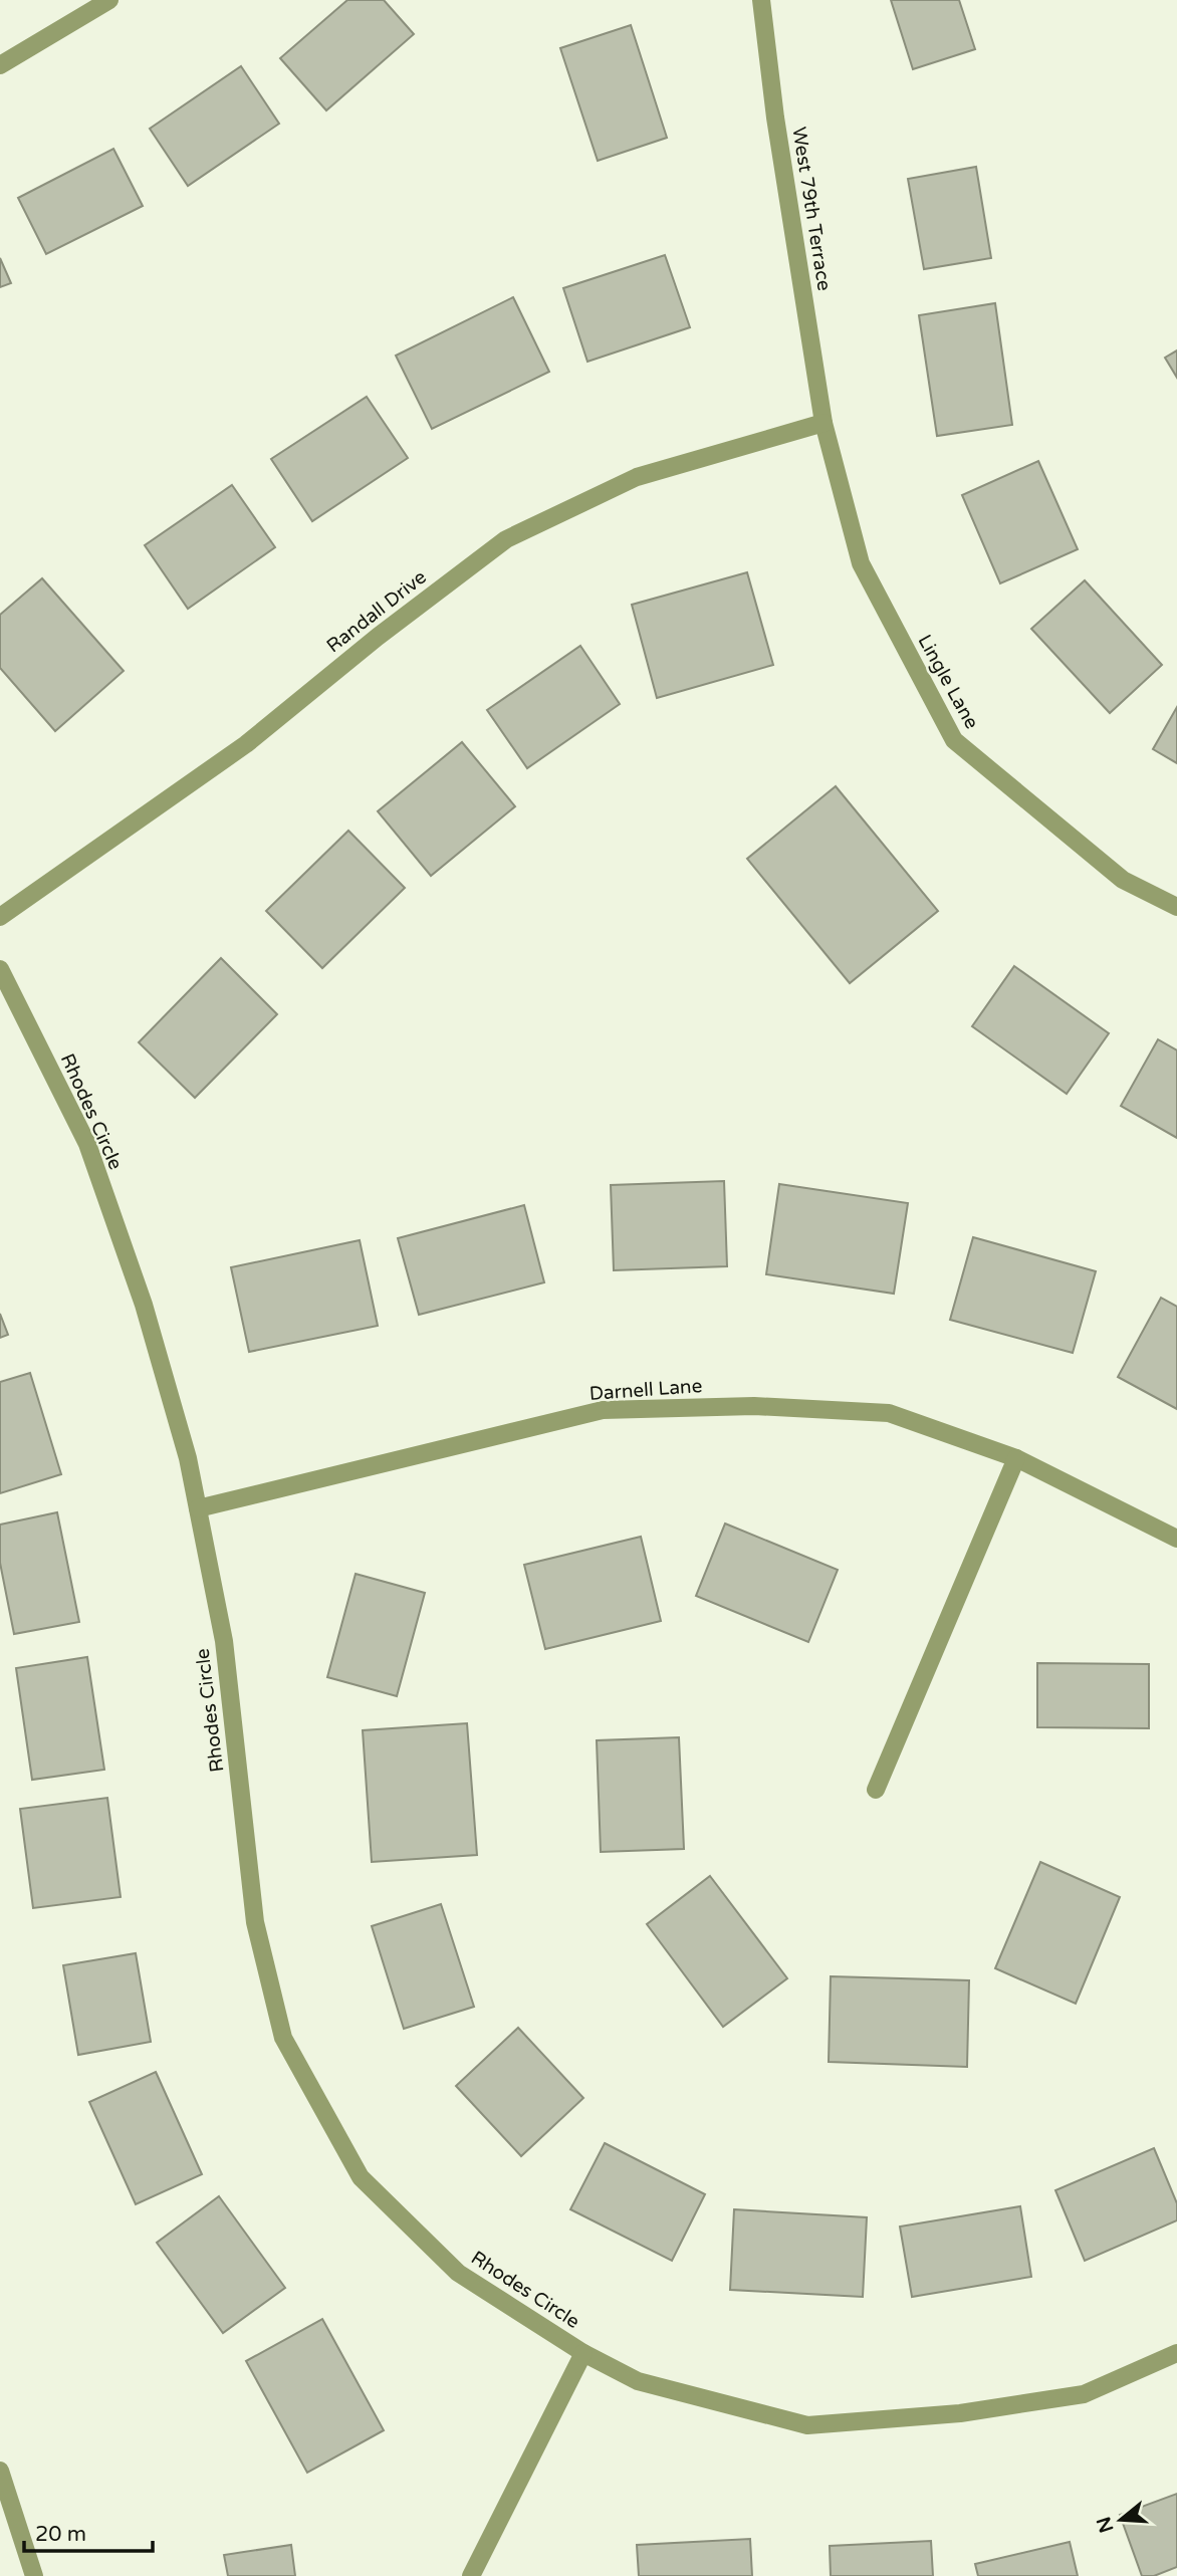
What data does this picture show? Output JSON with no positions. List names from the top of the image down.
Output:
{
  "streets": {
    "street": [
      "West 79th Terrace",
      "Randall Drive",
      "Lingle Lane",
      "Rhodes Circle",
      "Darnell Lane"
    ]
  },
  "crossings": [
    ["West 79th Terrace", "Randall Drive"],
    ["West 79th Terrace", "Lingle Lane"],
    ["Randall Drive", "Lingle Lane"],
    ["Rhodes Circle", "Darnell Lane"]
  ],
  "scale_bar": "20 m",
  "north": "left"
}
